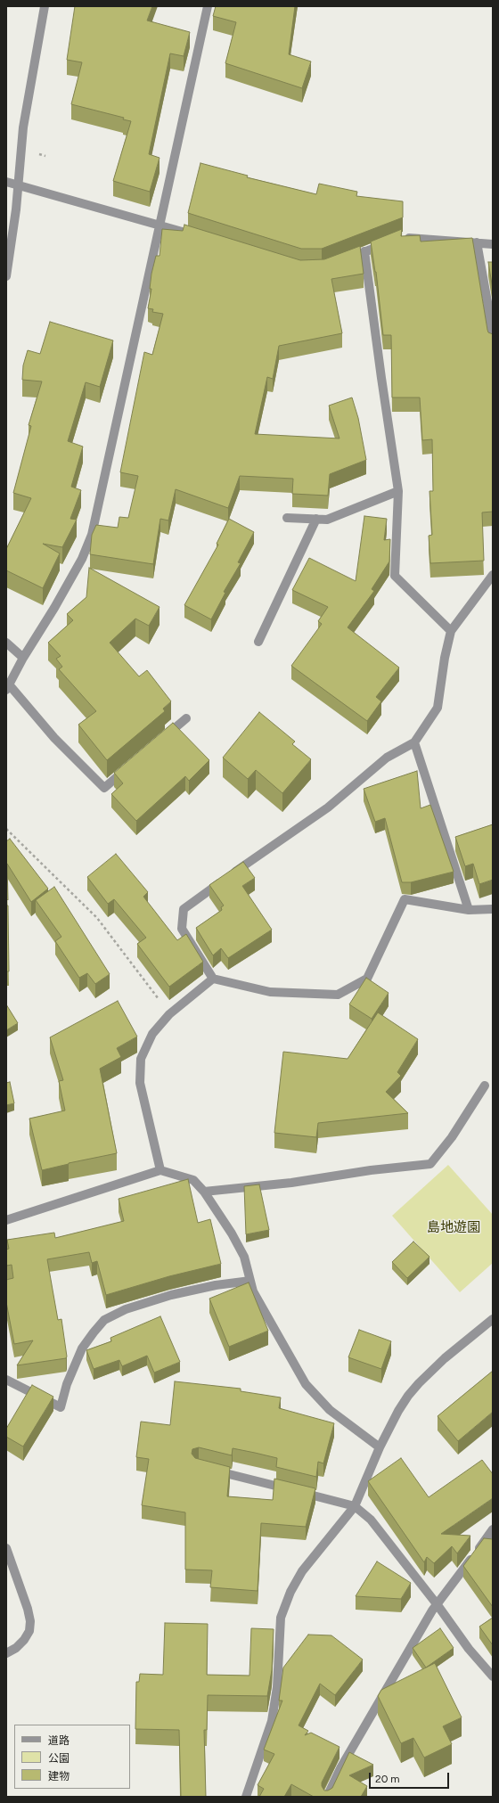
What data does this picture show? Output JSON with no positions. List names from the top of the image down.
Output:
{
  "parks": ["島地遊園"],
  "legend": ["道路", "公園", "建物"],
  "scale_bar": "20 m"
}
